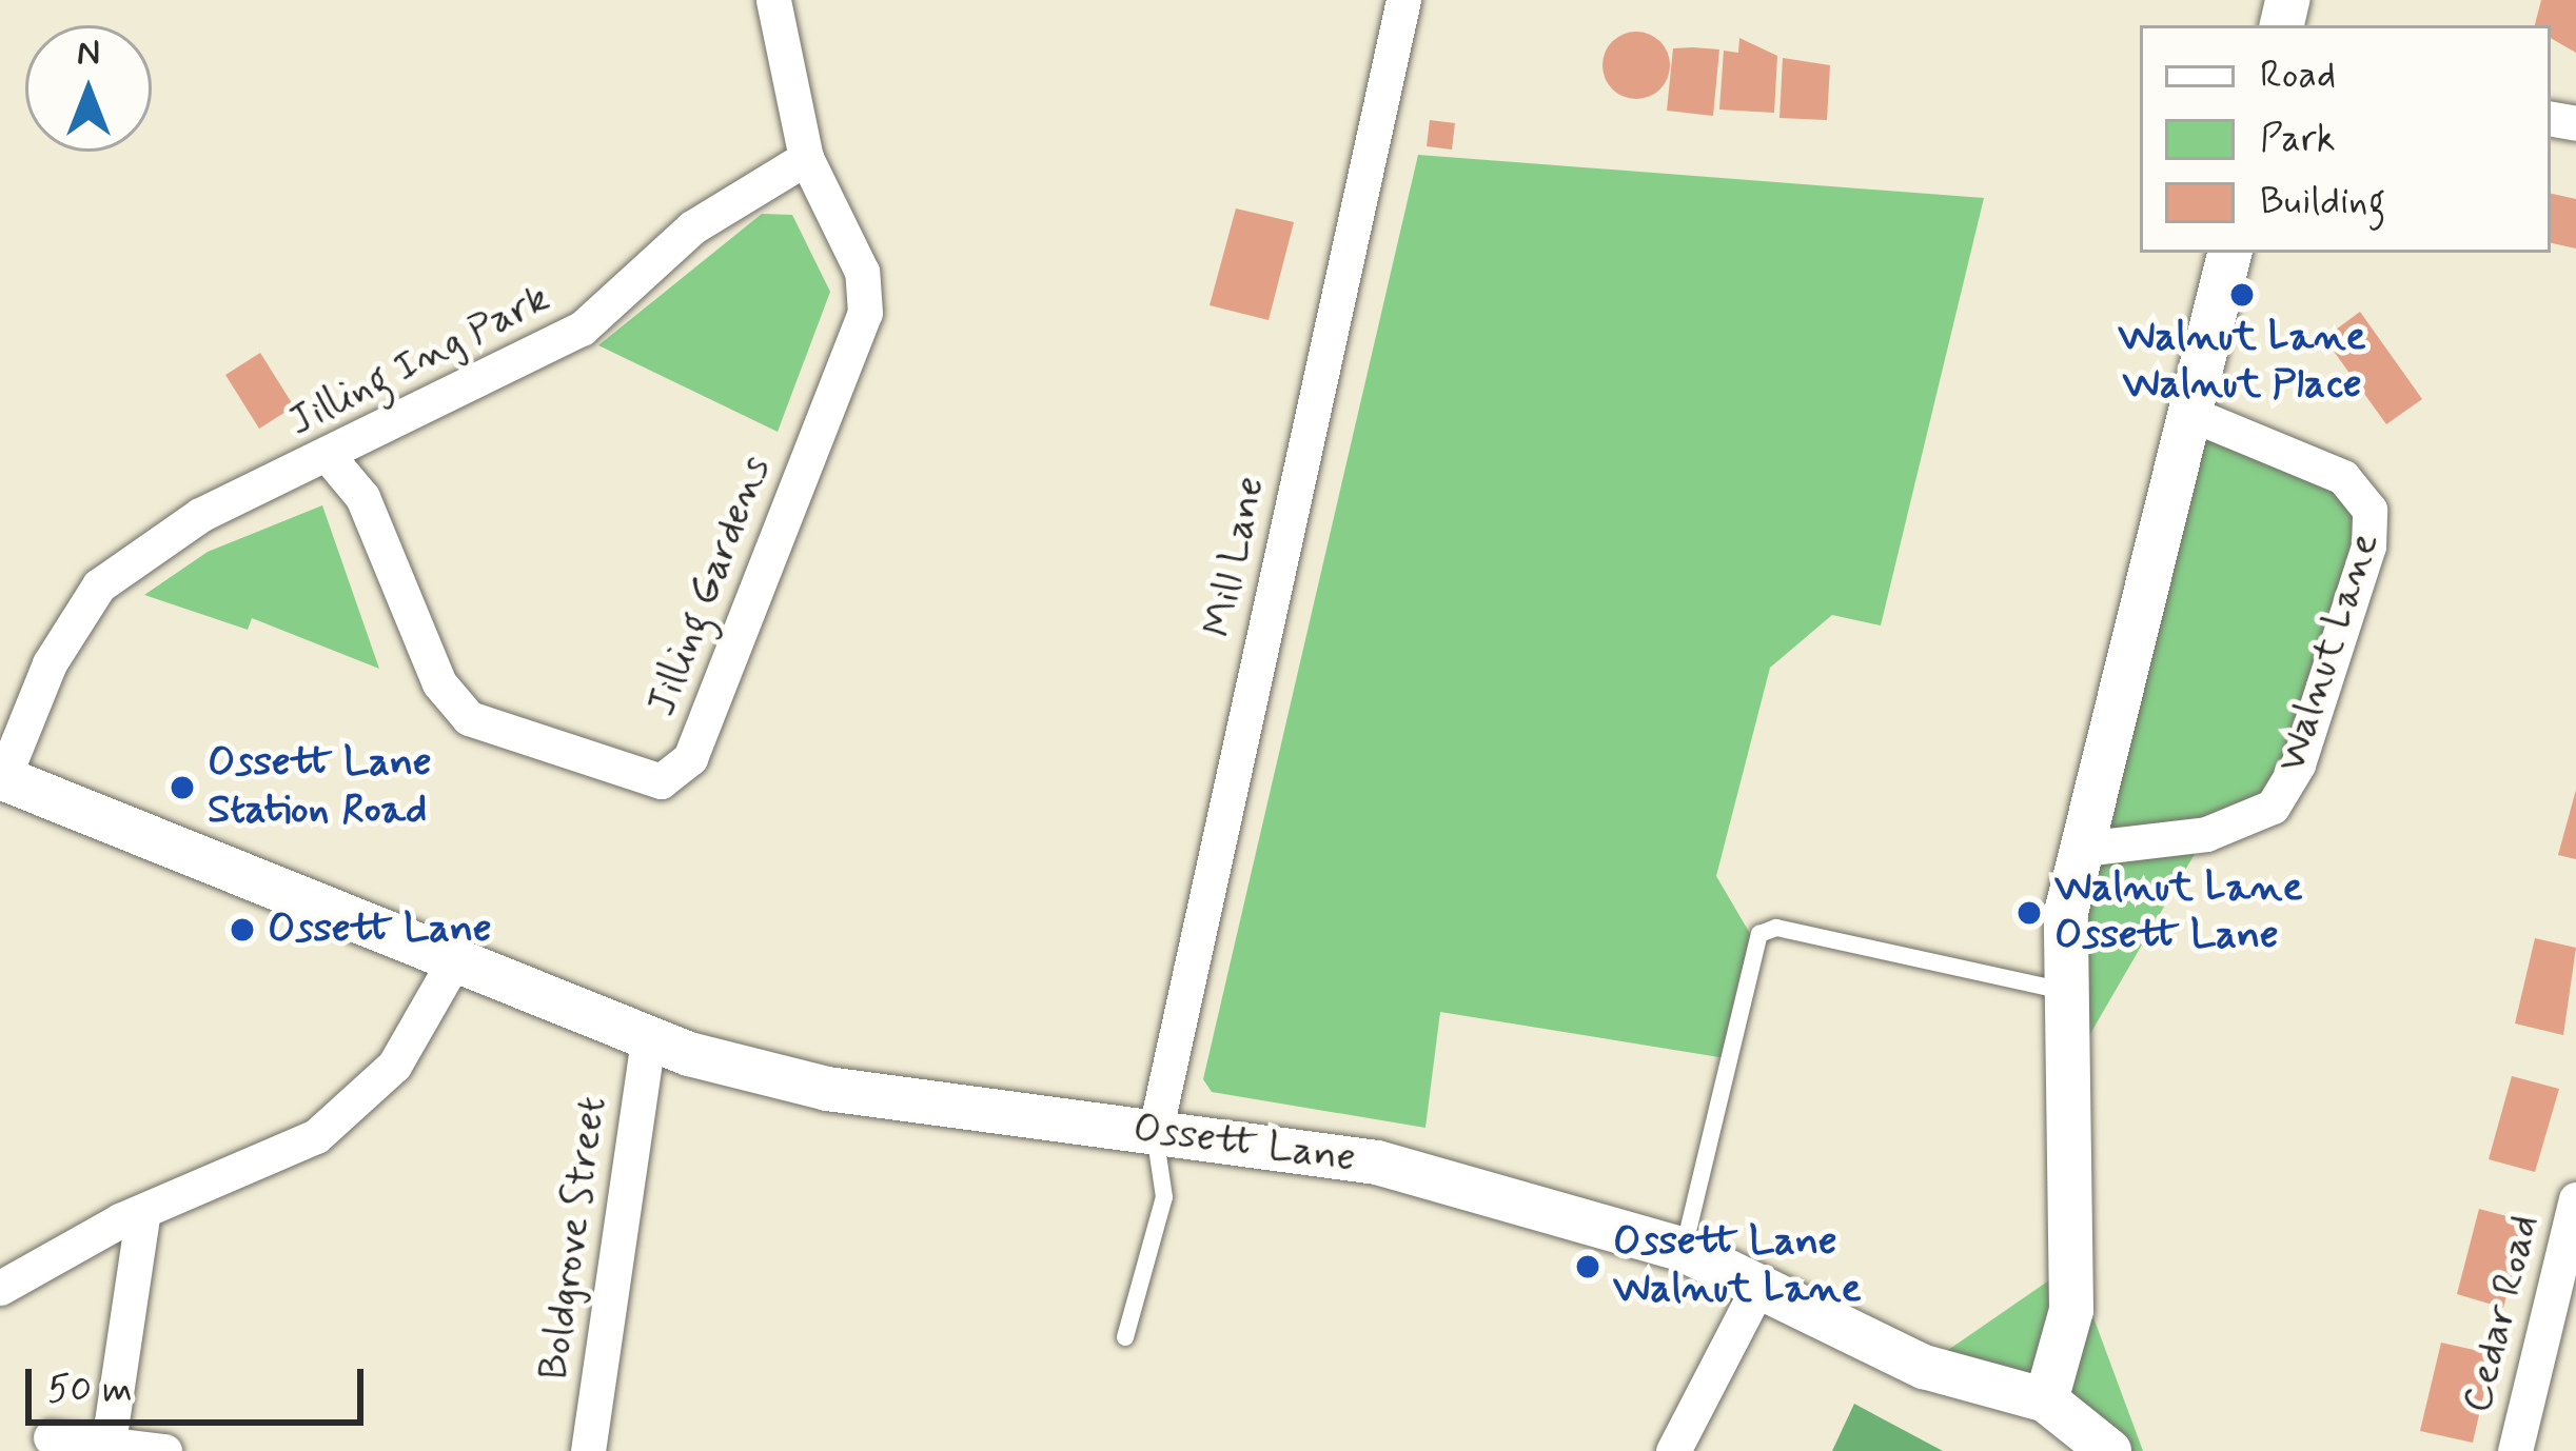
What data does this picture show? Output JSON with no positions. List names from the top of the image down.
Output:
{
  "streets": {
    "street": [
      "Jilling Ing Park",
      "Mill Lane",
      "Jilling Gardens",
      "Walnut Lane",
      "Ossett Lane",
      "Boldgrove Street",
      "Cedar Road"
    ]
  },
  "crossings": [
    ["Jilling Ing Park", "Jilling Gardens"],
    ["Jilling Ing Park", "Ossett Lane"],
    ["Mill Lane", "Ossett Lane"],
    ["Ossett Lane", "Boldgrove Street"]
  ],
  "places": [
    "Walnut Lane Walnut Place",
    "Ossett Lane Station Road",
    "Walnut Lane Ossett Lane",
    "Ossett Lane",
    "Ossett Lane Walnut Lane"
  ],
  "legend": ["Road", "Park", "Building"],
  "scale_bar": "50 m",
  "north": "top"
}
